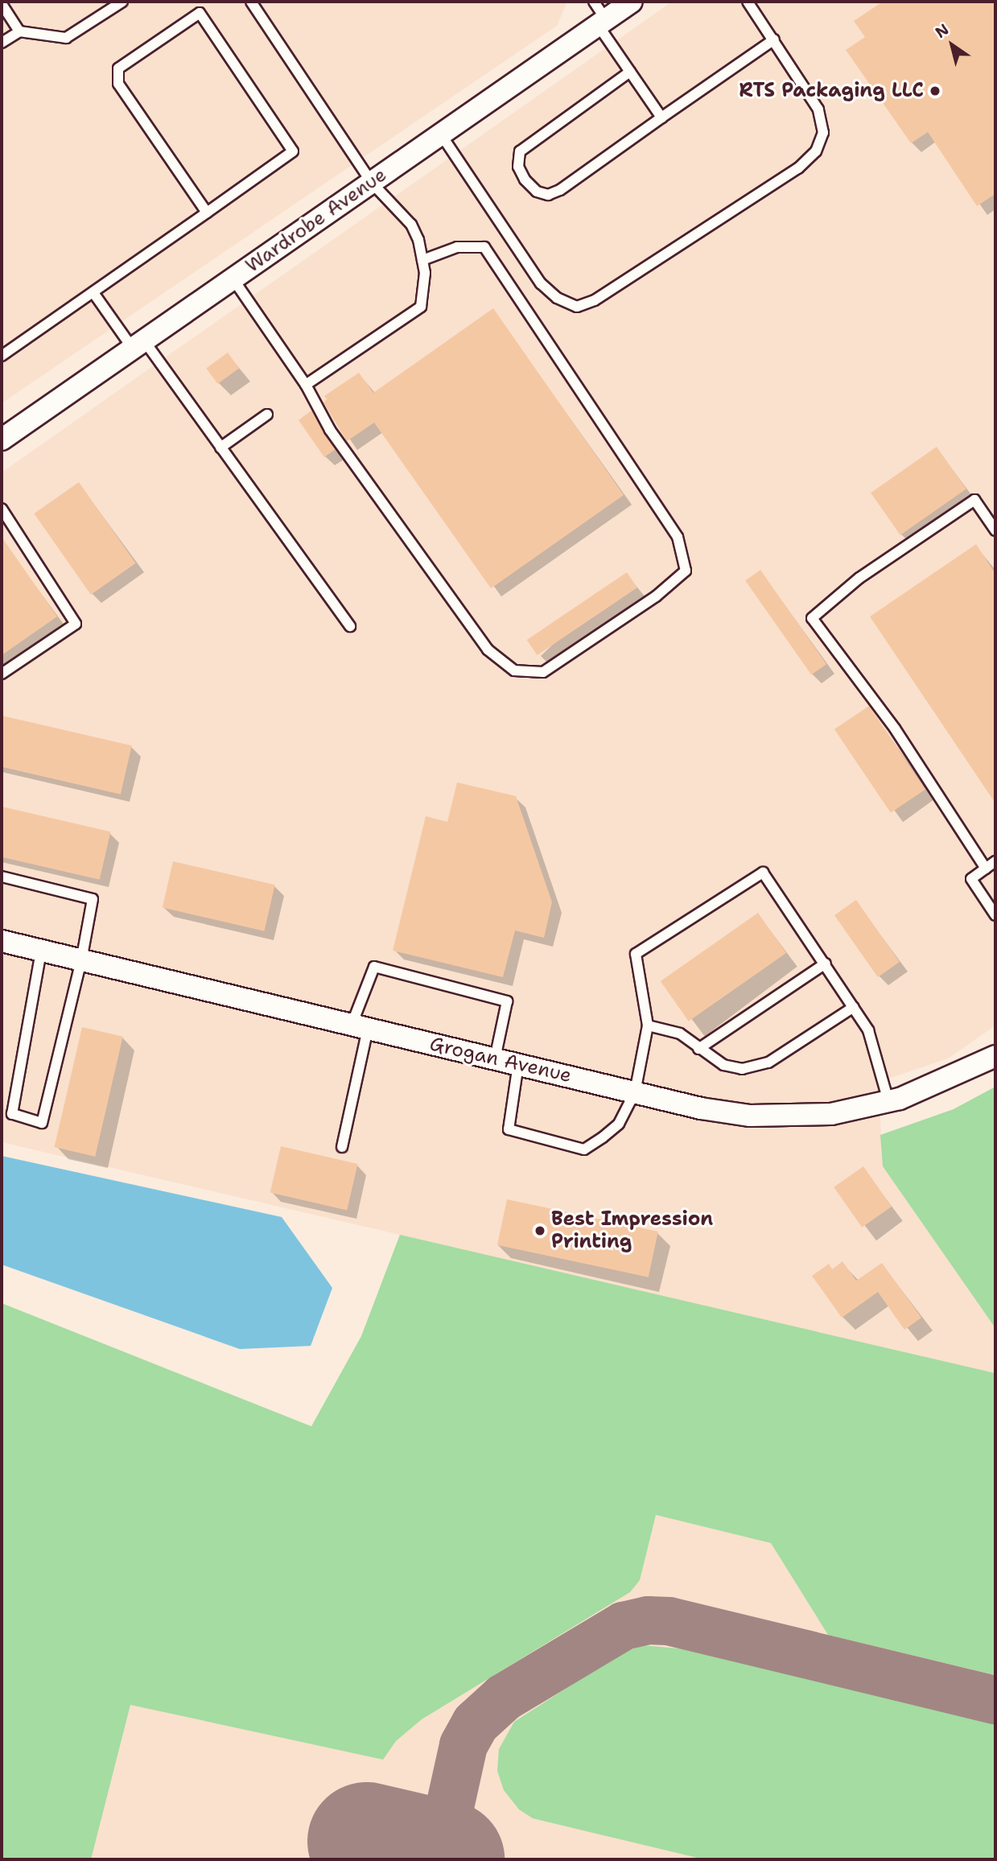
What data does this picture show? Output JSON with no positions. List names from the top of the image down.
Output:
{
  "streets": {
    "street": ["Wardrobe Avenue", "Grogan Avenue"]
  },
  "places": ["RTS Packaging LLC", "Best Impression Printing"],
  "north": "top left"
}
